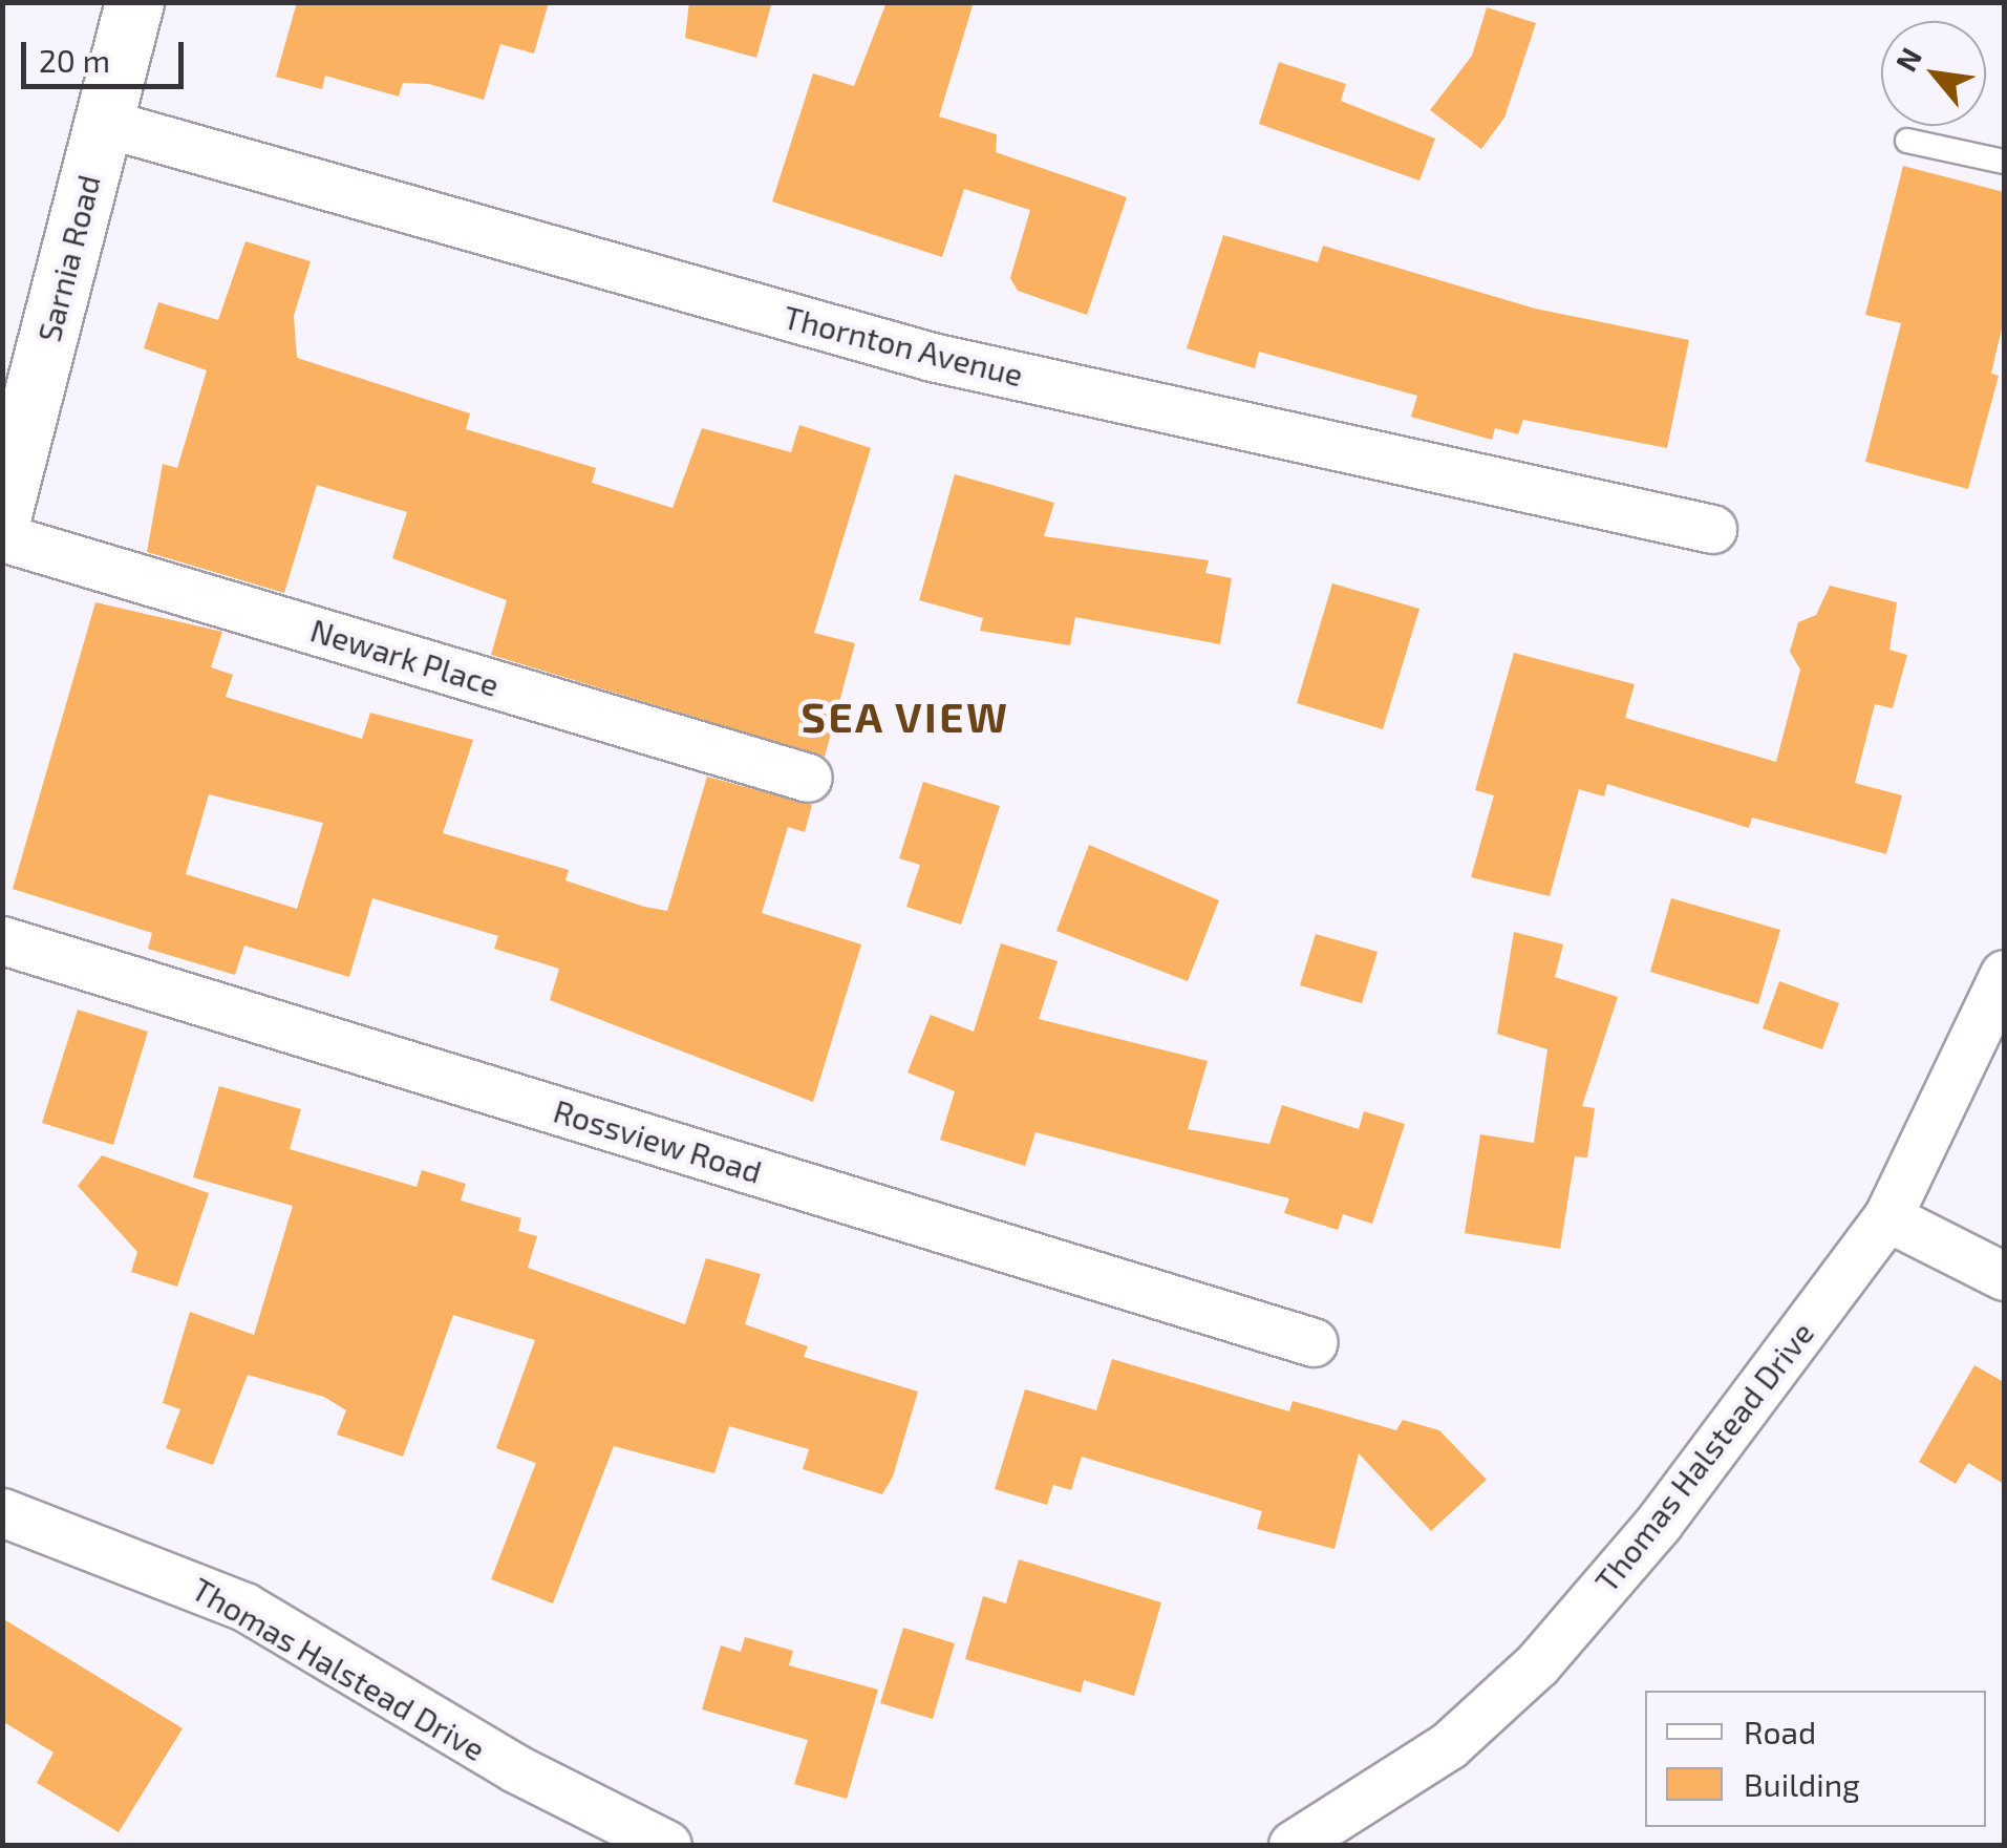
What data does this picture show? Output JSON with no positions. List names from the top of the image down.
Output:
{
  "streets": {
    "main road": ["Sarnia Road"],
    "street": [
      "Thornton Avenue",
      "Newark Place",
      "Rossview Road",
      "Thomas Halstead Drive"
    ]
  },
  "crossings": [
    ["Sarnia Road", "Thornton Avenue"]
  ],
  "districts": ["SEA VIEW"],
  "legend": ["Road", "Building"],
  "scale_bar": "20 m",
  "north": "top left"
}
